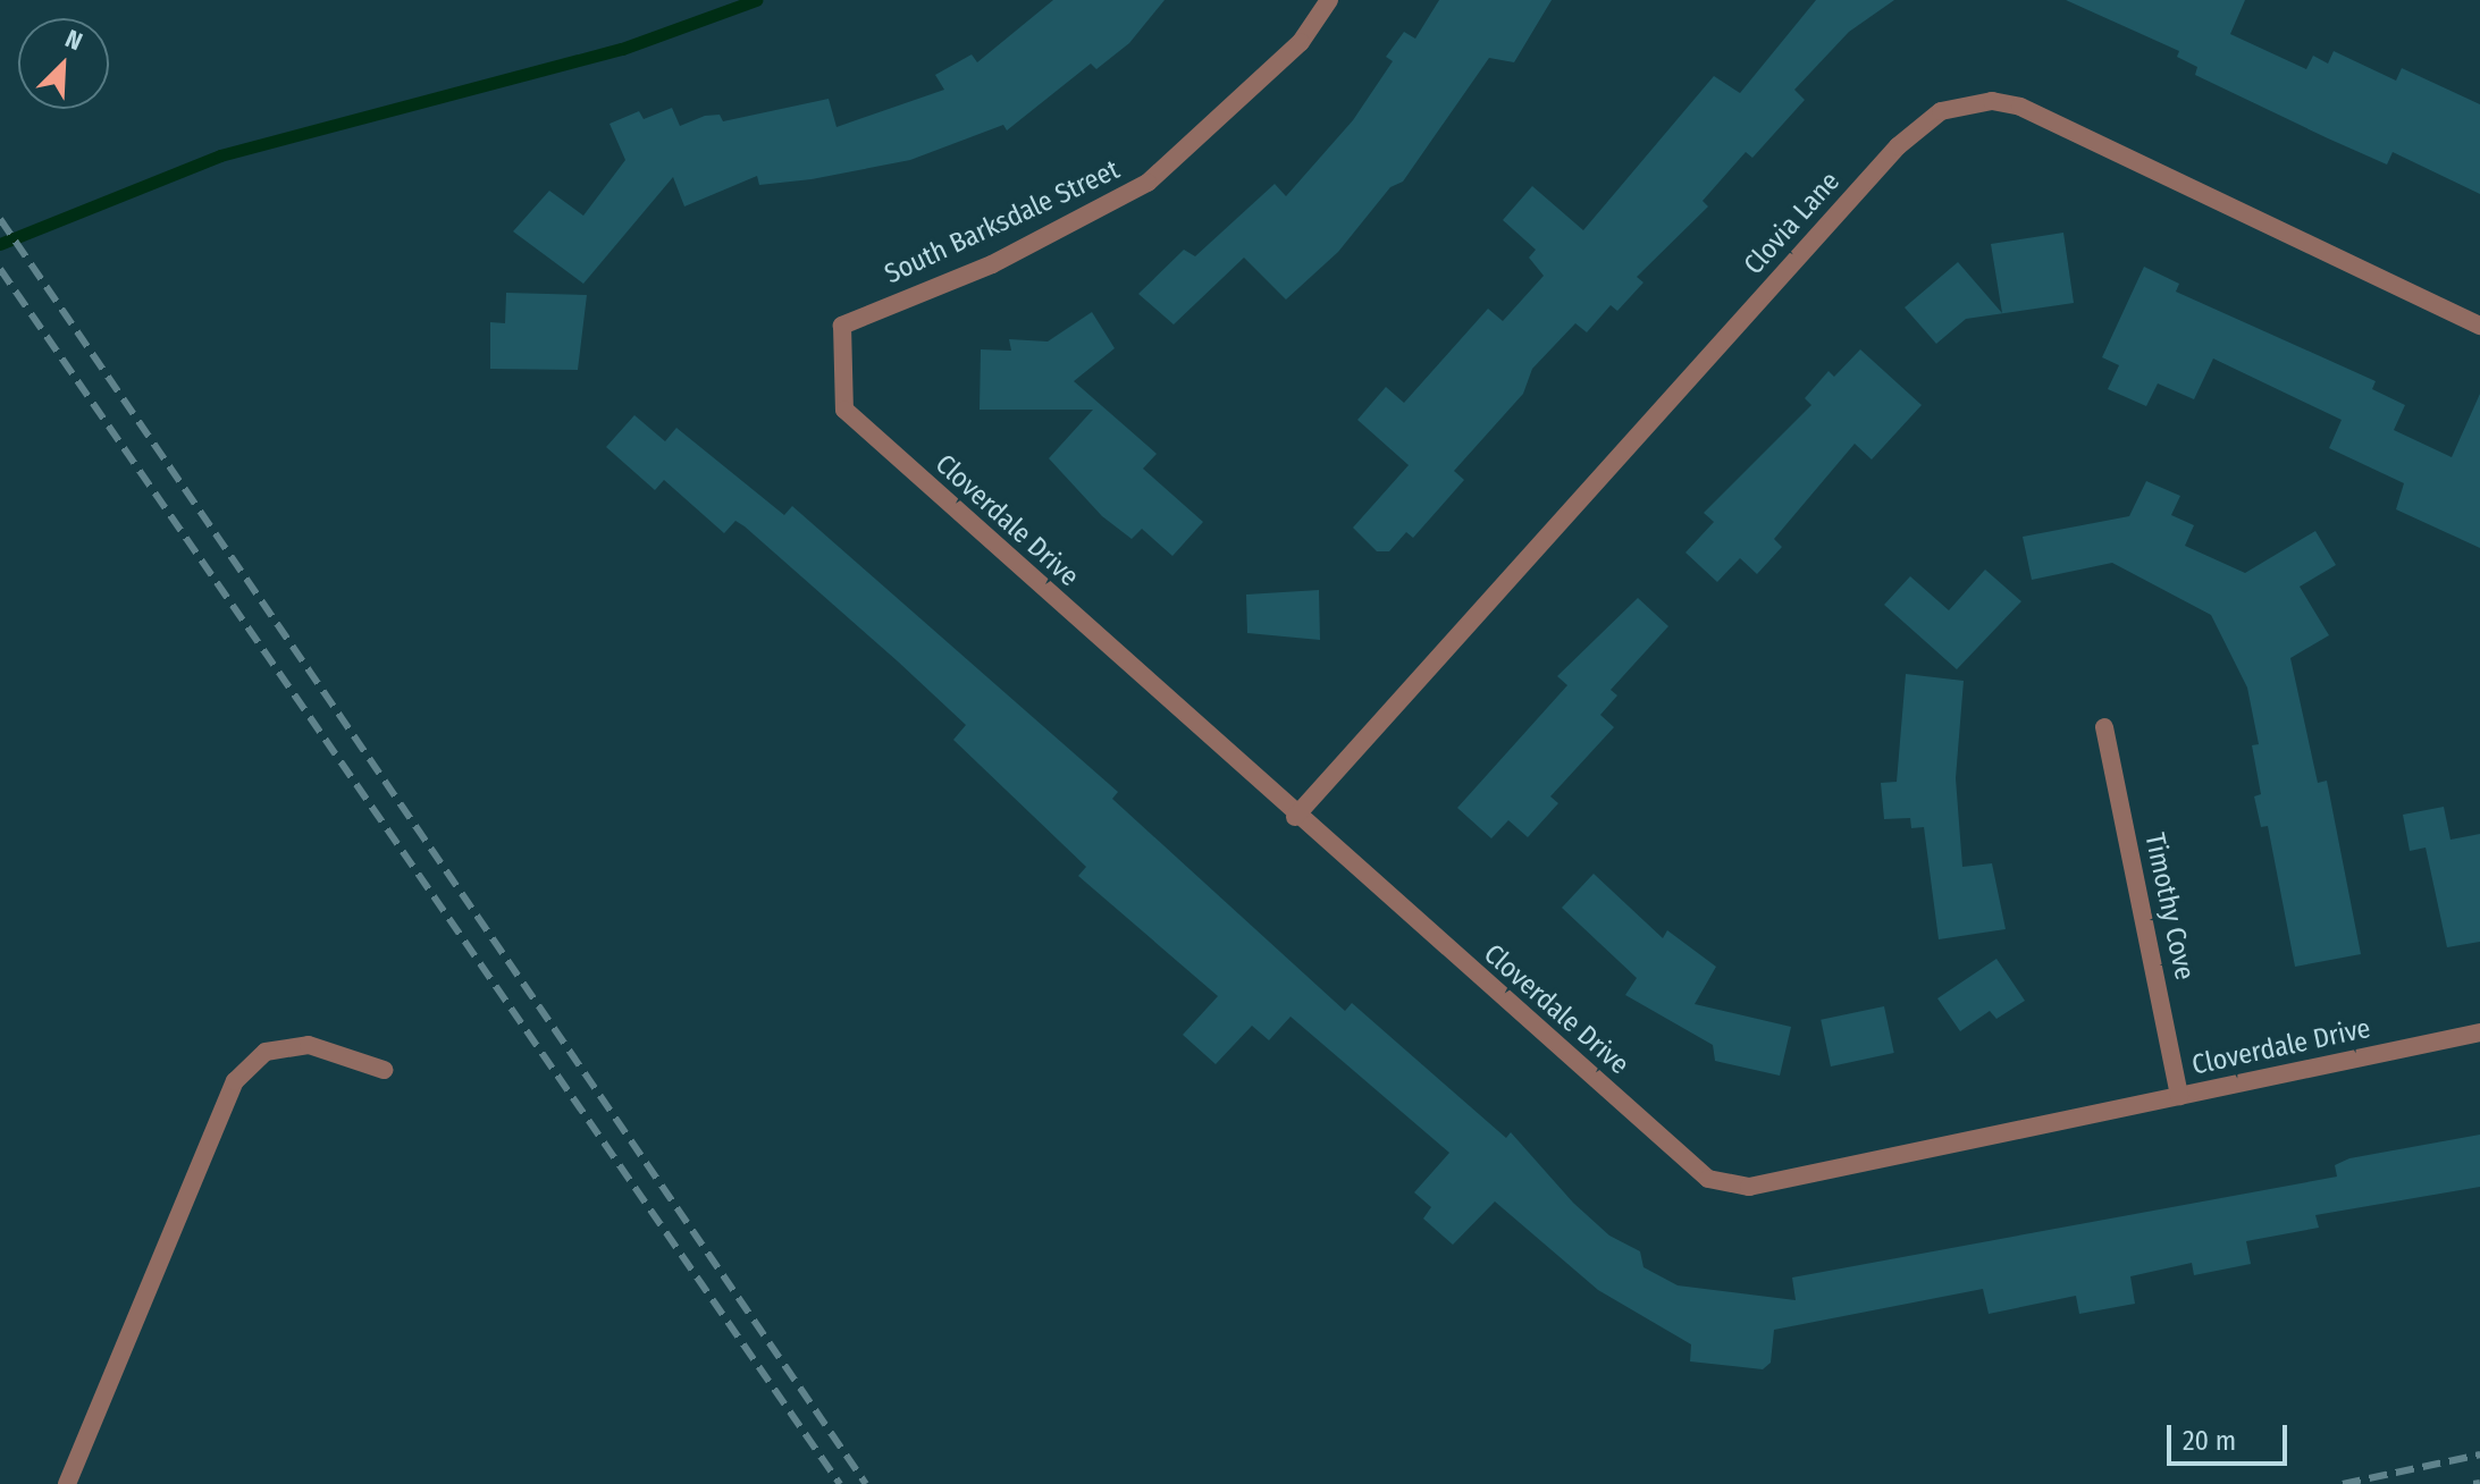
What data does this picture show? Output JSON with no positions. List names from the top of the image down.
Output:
{
  "streets": {
    "street": [
      "South Barksdale Street",
      "Clovia Lane",
      "Cloverdale Drive",
      "Timothy Cove"
    ]
  },
  "crossings": [
    ["South Barksdale Street", "Cloverdale Drive"],
    ["Clovia Lane", "Cloverdale Drive"],
    ["Cloverdale Drive", "Timothy Cove"]
  ],
  "scale_bar": "20 m",
  "north": "top right"
}
